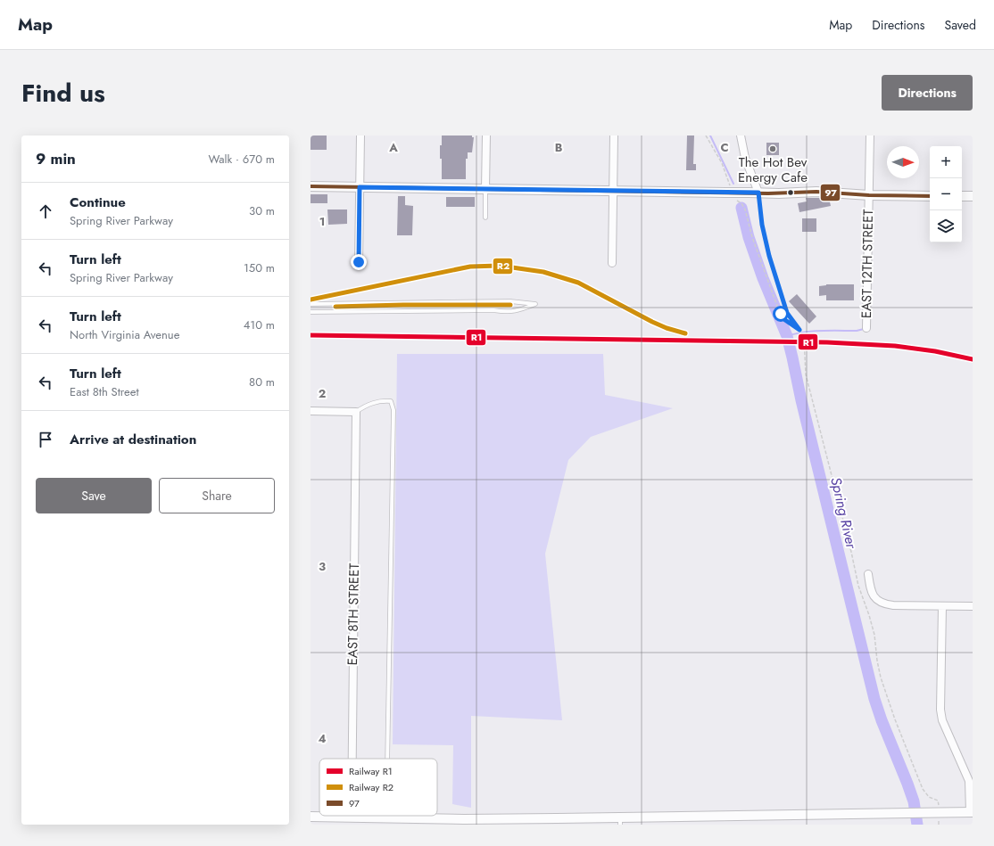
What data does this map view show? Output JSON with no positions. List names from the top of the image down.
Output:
{
  "streets": {
    "street": ["EAST 12TH STREET", "EAST 8TH STREET"]
  },
  "water": ["Spring River"],
  "places": ["The Hot Bev Energy Cafe"],
  "lines": ["transit line 97", "rail line R2", "rail line R1"],
  "legend": ["Railway R1", "Railway R2", "97"],
  "north": "right",
  "page": {
    "header": "Map",
    "nav": ["Map", "Directions", "Saved"],
    "title": "Find us",
    "buttons": [
      "Directions",
      ["Save", "Share"]
    ],
    "heading": ["9 min", "Walk · 670 m"],
    "map_buttons": ["+", "−"],
    "list": [
      ["Continue", "Spring River Parkway", "30 m"],
      ["Turn left", "Spring River Parkway", "150 m"],
      ["Turn left", "North Virginia Avenue", "410 m"],
      ["Turn left", "East 8th Street", "80 m"],
      "Arrive at destination"
    ]
  },
  "grid": {
    "columns": ["A", "B", "C"],
    "rows": [
      "1",
      "2",
      "3",
      "4"
    ]
  }
}
